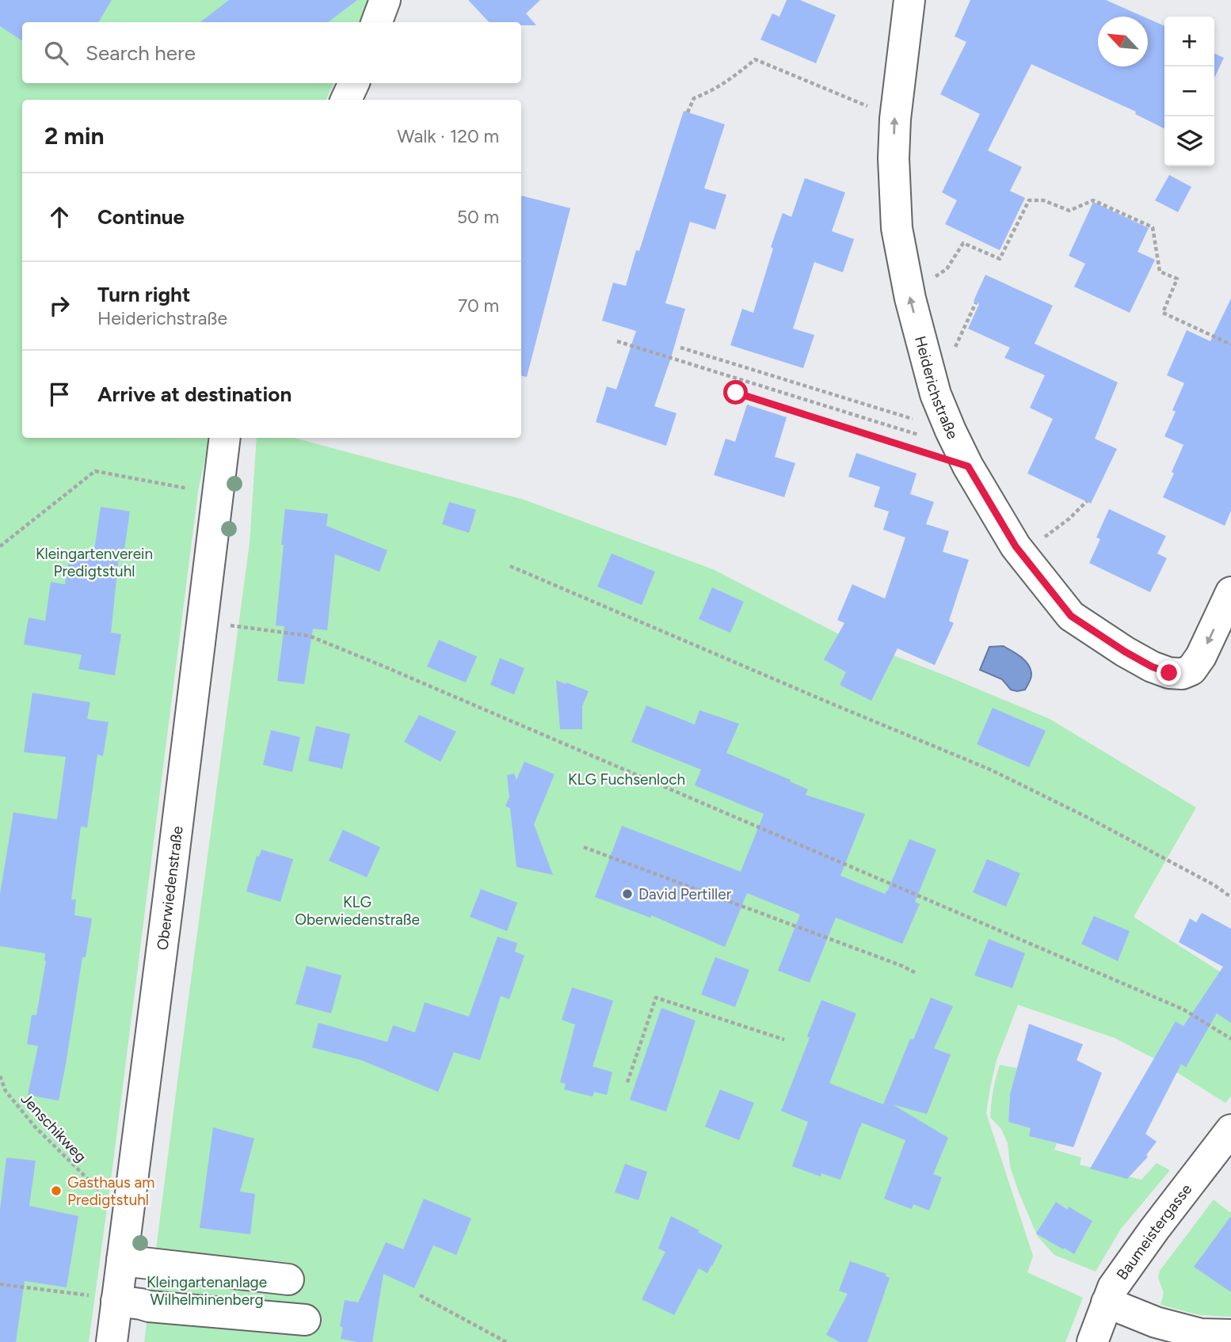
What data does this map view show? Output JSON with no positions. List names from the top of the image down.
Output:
{
  "streets": {
    "street": ["Heiderichstraße", "Oberwiedenstraße", "Baumeistergasse"],
    "path": ["Jenschikweg"]
  },
  "crossings": [
    ["Oberwiedenstraße", "Jenschikweg"]
  ],
  "parks": [
    "Kleingartenverein Predigtstuhl",
    "KLG Fuchsenloch",
    "KLG Oberwiedenstraße",
    "Kleingartenanlage Wilhelminenberg"
  ],
  "places": ["David Pertiller", "Gasthaus am Predigtstuhl"],
  "north": "top left",
  "page": {
    "map_buttons": ["+", "−"],
    "search": "Search here",
    "heading": ["2 min", "Walk · 120 m"],
    "list": [
      ["Continue", "50 m"],
      ["Turn right", "Heiderichstraße", "70 m"],
      "Arrive at destination"
    ]
  }
}
